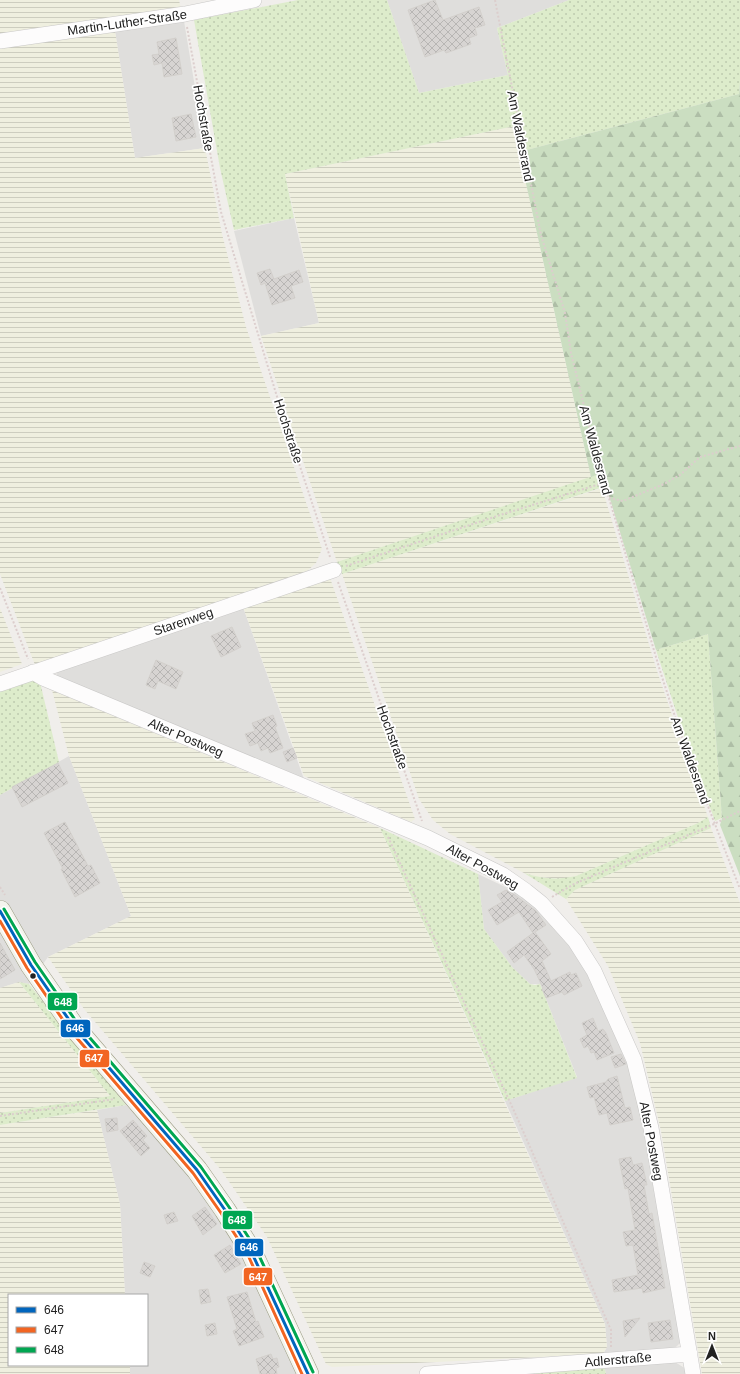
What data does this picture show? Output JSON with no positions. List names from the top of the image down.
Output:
{
  "streets": {
    "street": [
      "Martin-Luther-Straße",
      "Starenweg",
      "Alter Postweg",
      "Adlerstraße"
    ],
    "path": ["Hochstraße", "Am Waldesrand"]
  },
  "crossings": [
    ["Martin-Luther-Straße", "Hochstraße"],
    ["Hochstraße", "Starenweg"],
    ["Hochstraße", "Alter Postweg"],
    ["Starenweg", "Alter Postweg"],
    ["Alter Postweg", "Adlerstraße"]
  ],
  "lines": ["transit line 648", "transit line 646", "transit line 647"],
  "legend": ["646", "647", "648"],
  "north": "top"
}
